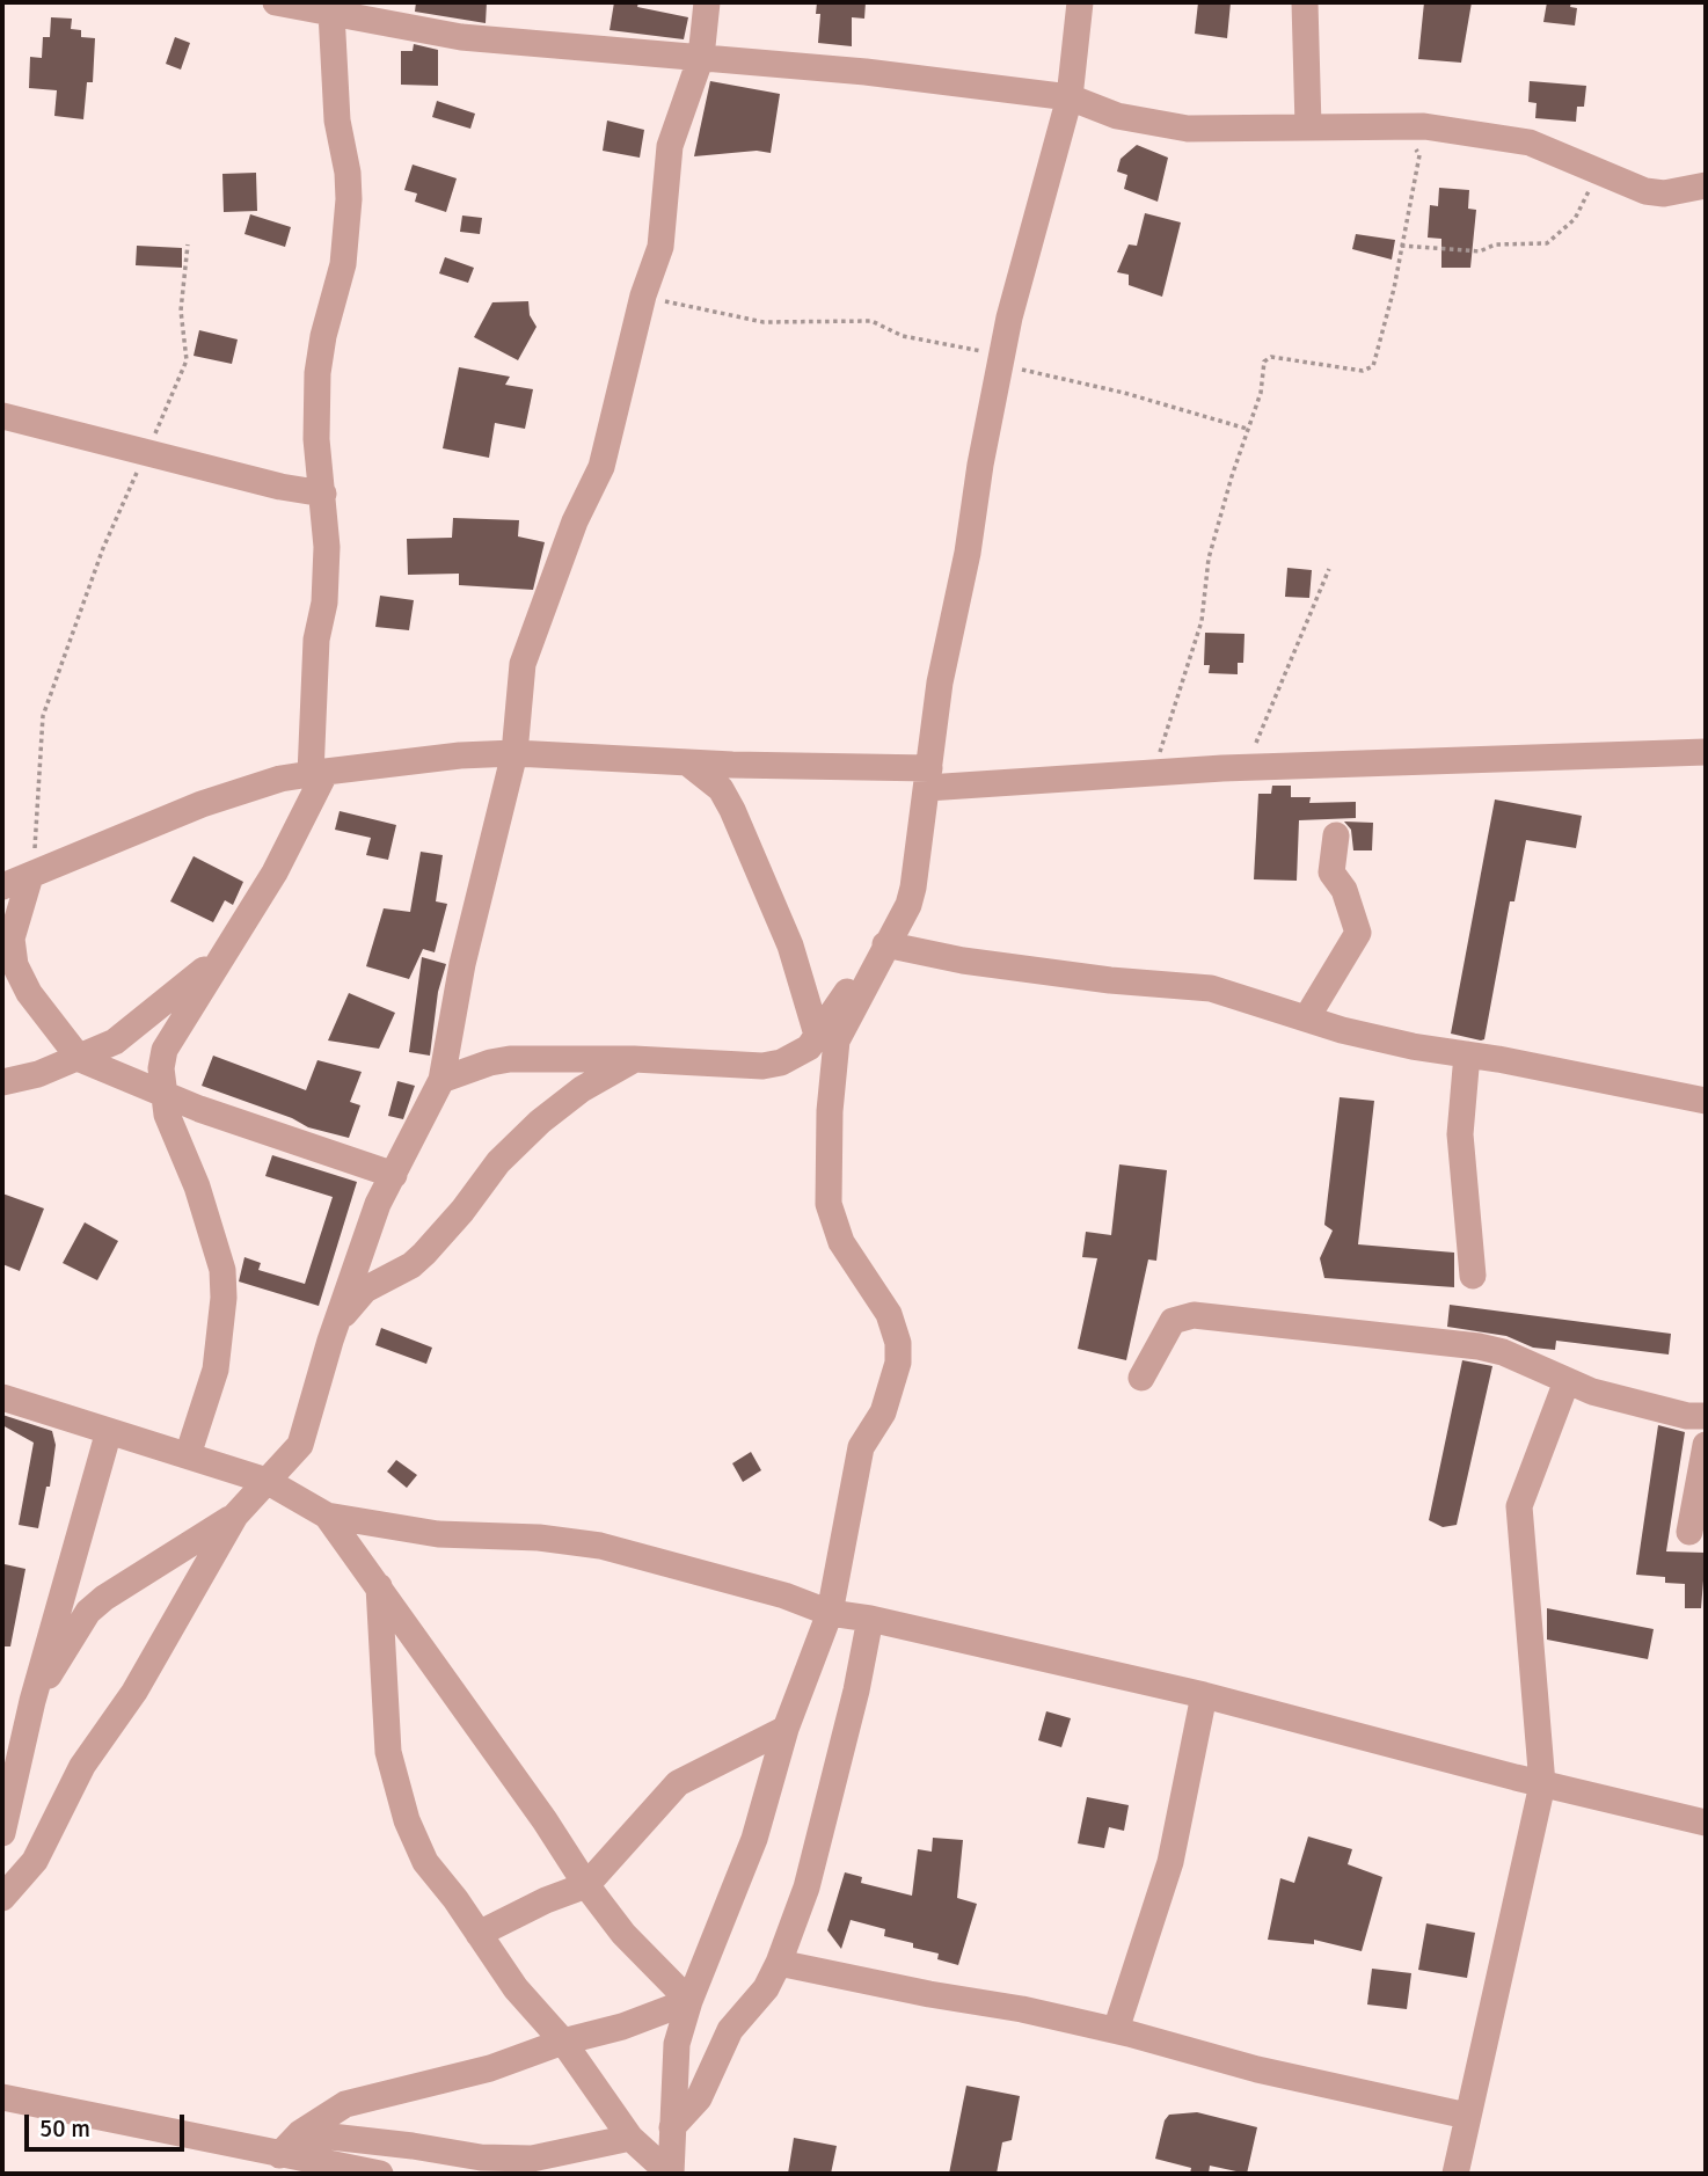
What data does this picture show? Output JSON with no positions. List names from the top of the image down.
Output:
{
  "scale_bar": "50 m"
}
